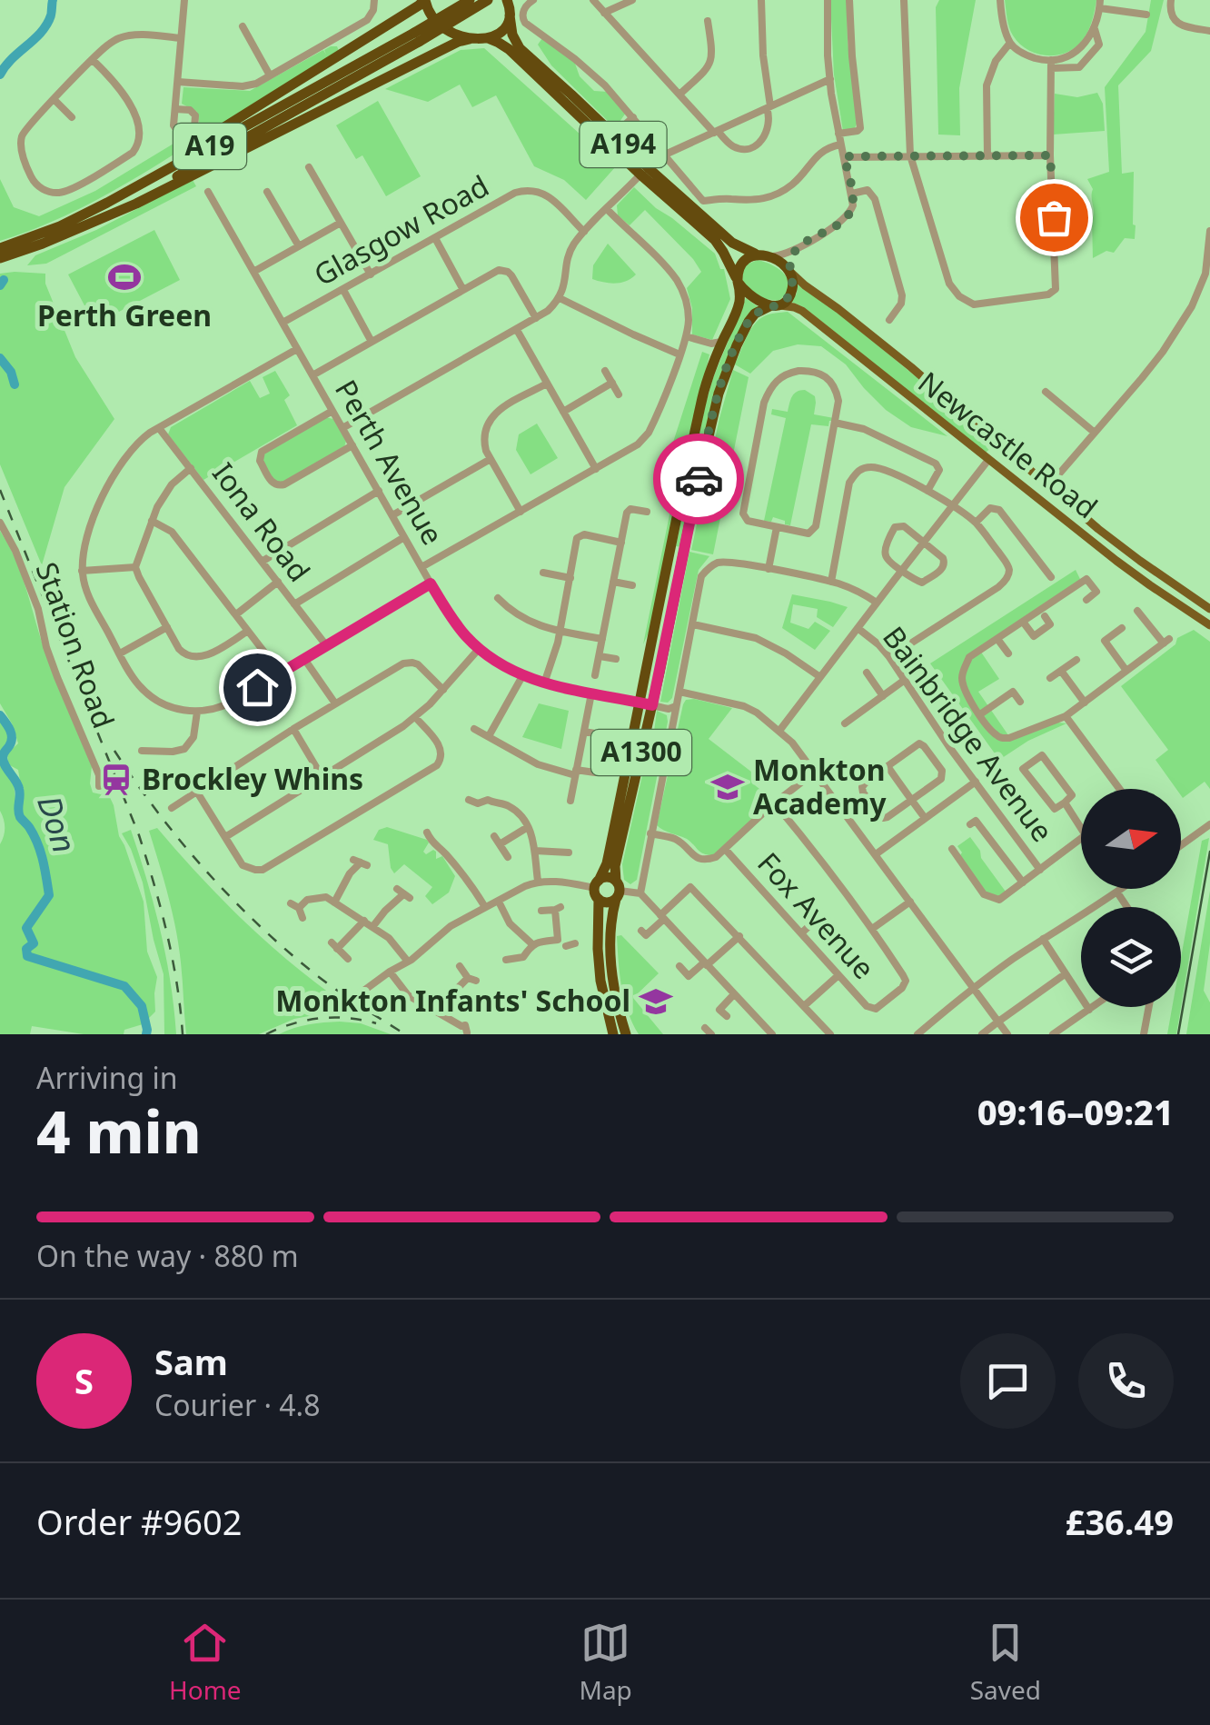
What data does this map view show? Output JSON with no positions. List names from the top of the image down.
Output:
{
  "streets": {
    "highway": ["A194", "A19", "A1300"],
    "main road": ["Newcastle Road"],
    "street": [
      "Glasgow Road",
      "Perth Avenue",
      "Iona Road",
      "Station Road",
      "Bainbridge Avenue",
      "Fox Avenue"
    ]
  },
  "crossings": [
    ["A194", "Newcastle Road"],
    ["A194", "A1300"],
    ["Glasgow Road", "Perth Avenue"],
    ["Newcastle Road", "A1300"],
    ["Perth Avenue", "A1300"]
  ],
  "water": ["Don"],
  "places": {
    "sports": ["Perth Green"],
    "station": ["Brockley Whins"],
    "school or university": ["Monkton Academy", "Monkton Infants' School"]
  },
  "north": "right",
  "page": {
    "heading": ["4 min", "Arriving in", "09:16–09:21"],
    "panel": [
      "Sam",
      "Courier · 4.8",
      "Order #9602",
      "£36.49"
    ],
    "bar": "On the way · 880 m",
    "round": "S",
    "tabs": ["Home", "Map", "Saved"]
  }
}
